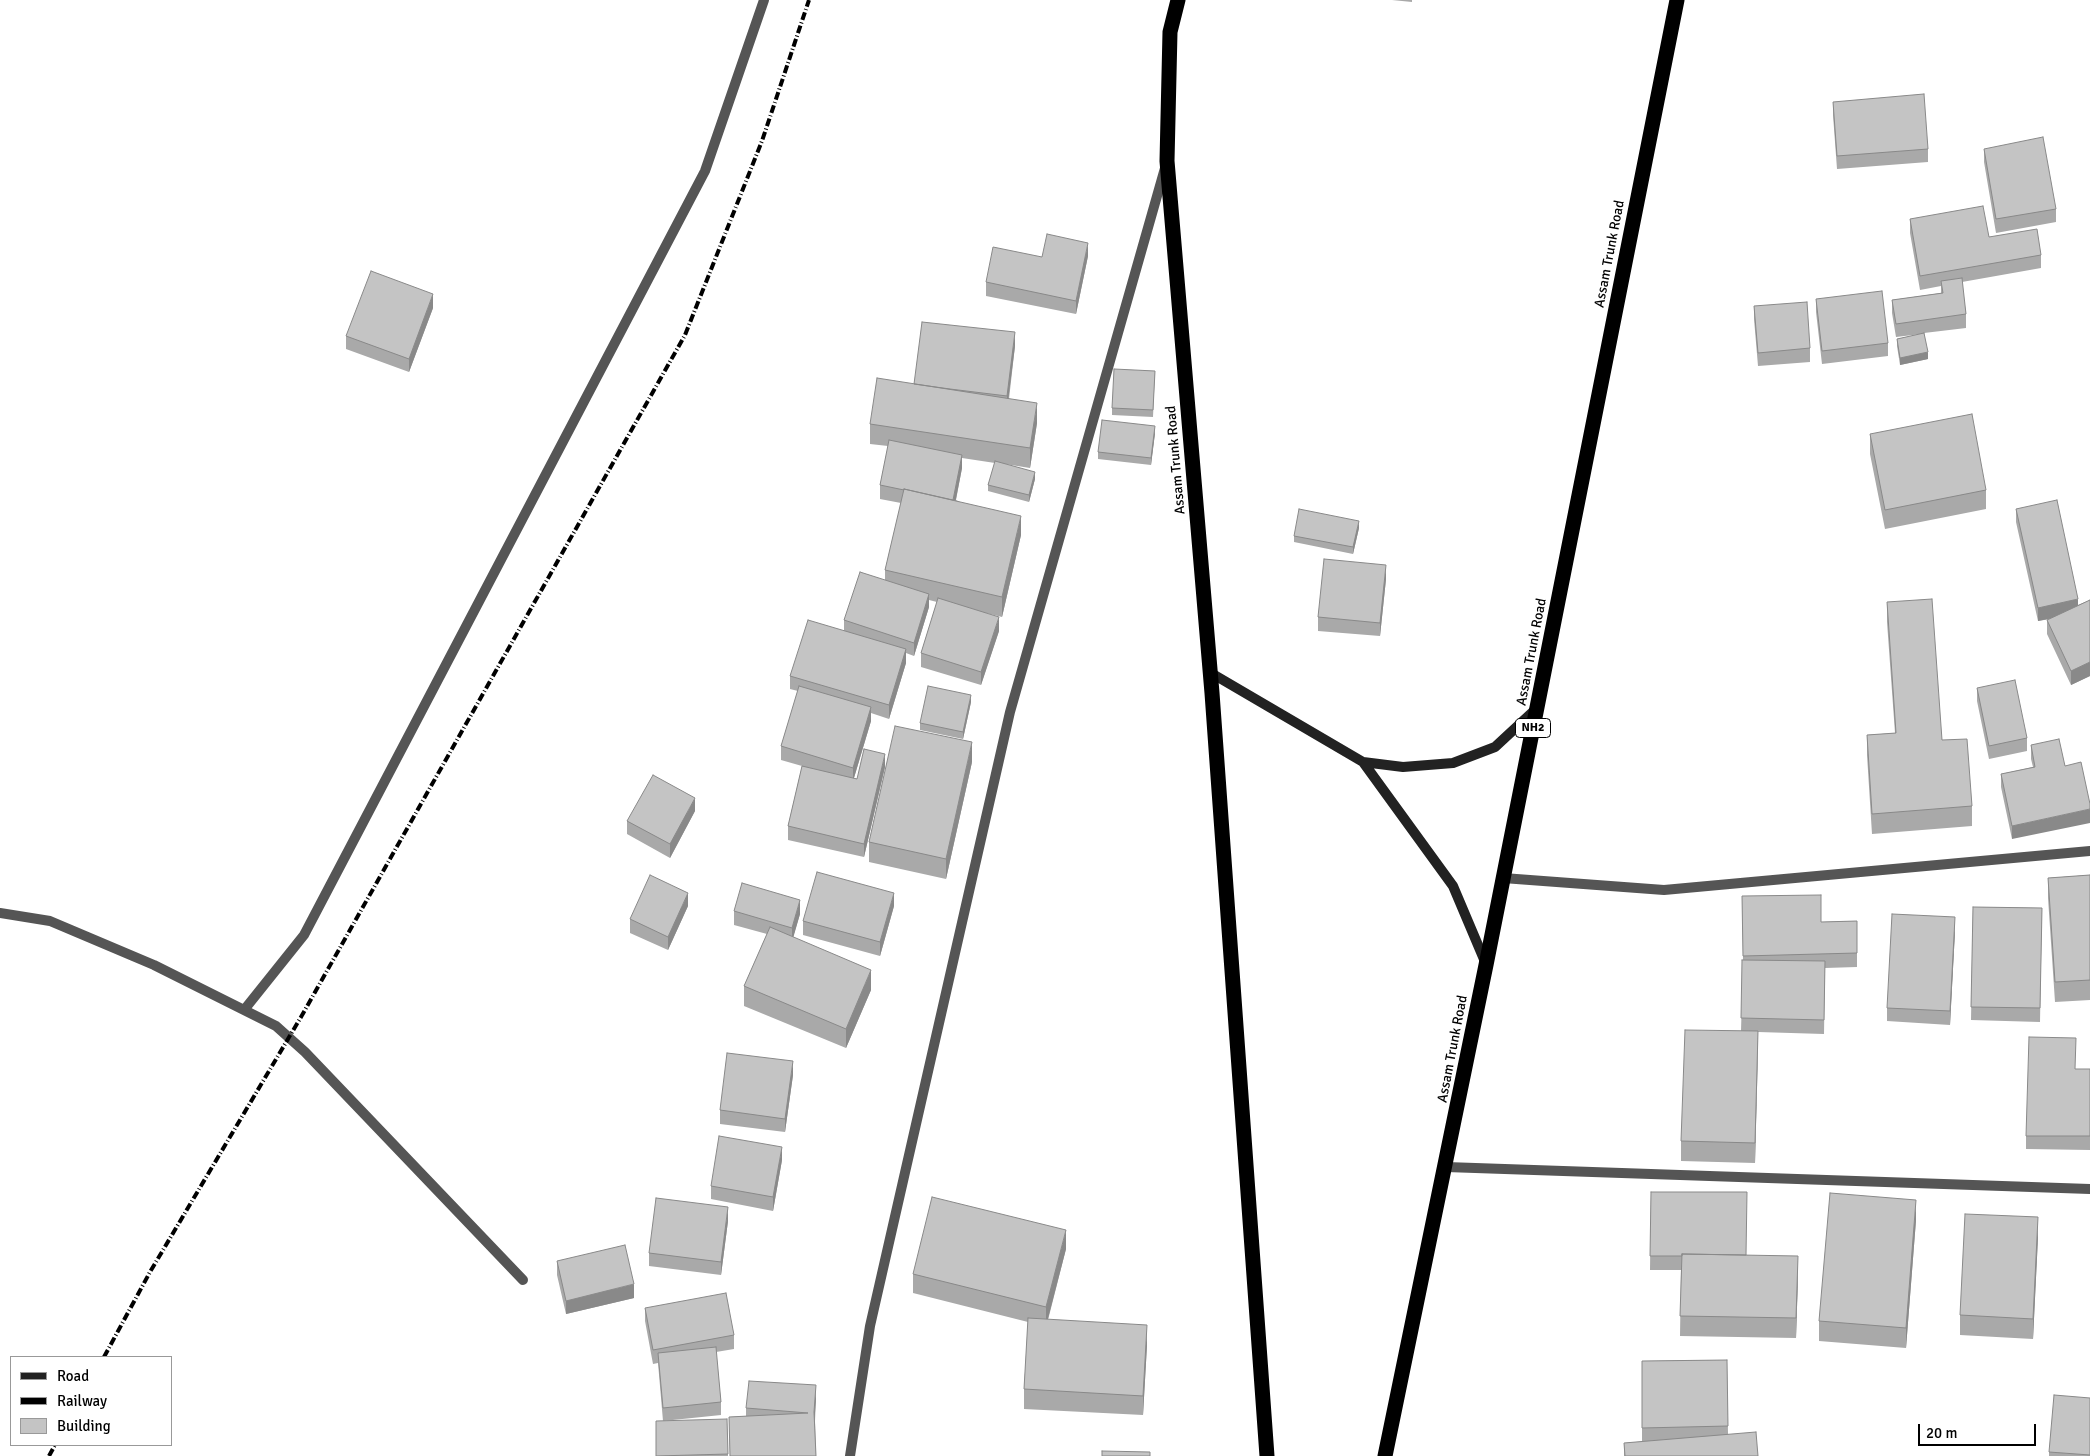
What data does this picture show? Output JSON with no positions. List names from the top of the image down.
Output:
{
  "streets": {
    "highway": ["Assam Trunk Road", "NH2"]
  },
  "legend": ["Road", "Railway", "Building"],
  "scale_bar": "20 m"
}
